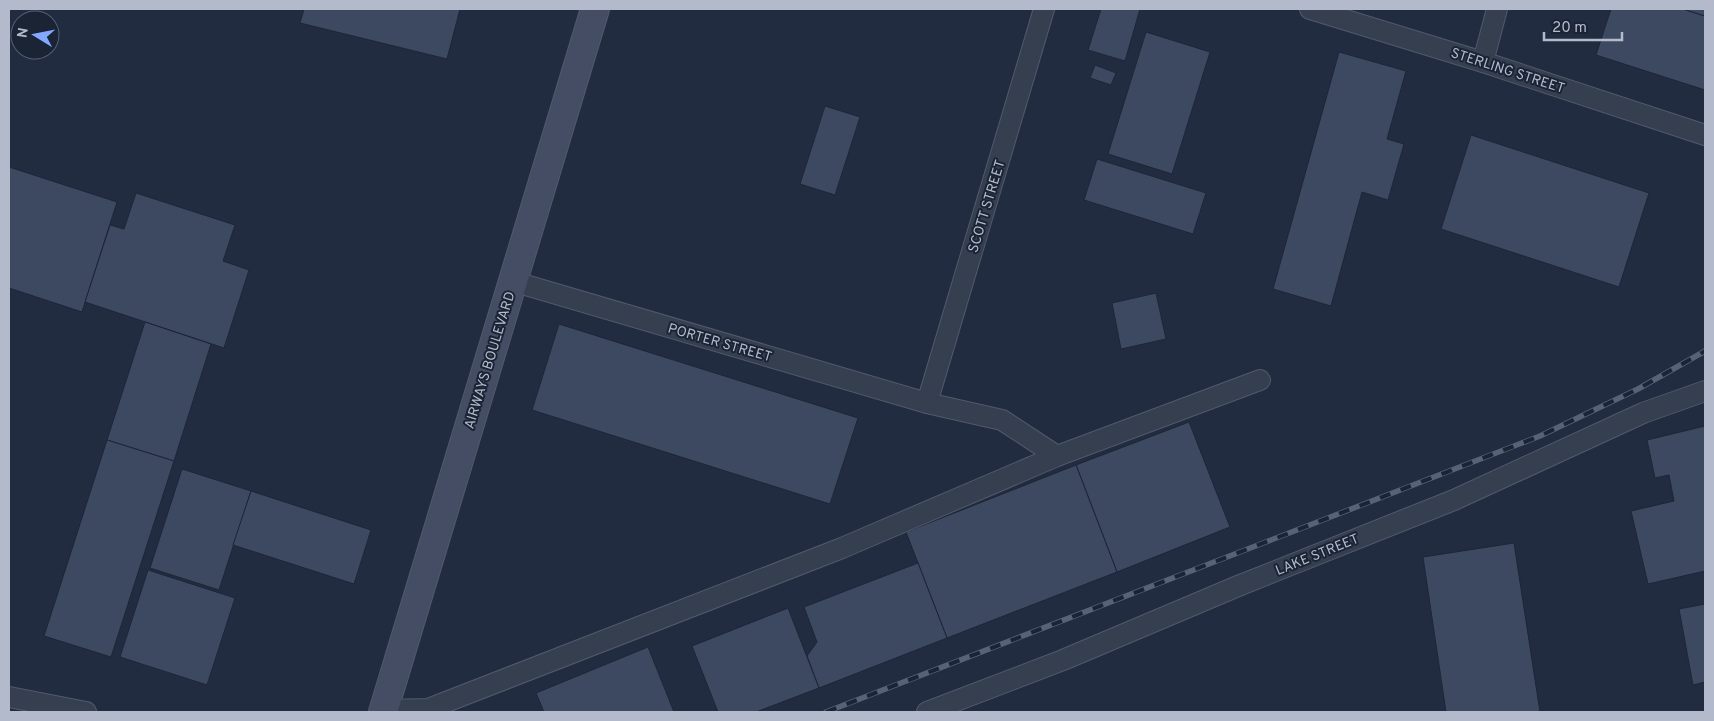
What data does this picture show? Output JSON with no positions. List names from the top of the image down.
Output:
{
  "streets": {
    "main road": ["AIRWAYS BOULEVARD"],
    "street": [
      "STERLING STREET",
      "SCOTT STREET",
      "PORTER STREET",
      "LAKE STREET"
    ]
  },
  "crossings": [
    ["SCOTT STREET", "PORTER STREET"],
    ["PORTER STREET", "AIRWAYS BOULEVARD"]
  ],
  "scale_bar": "20 m",
  "north": "left"
}
